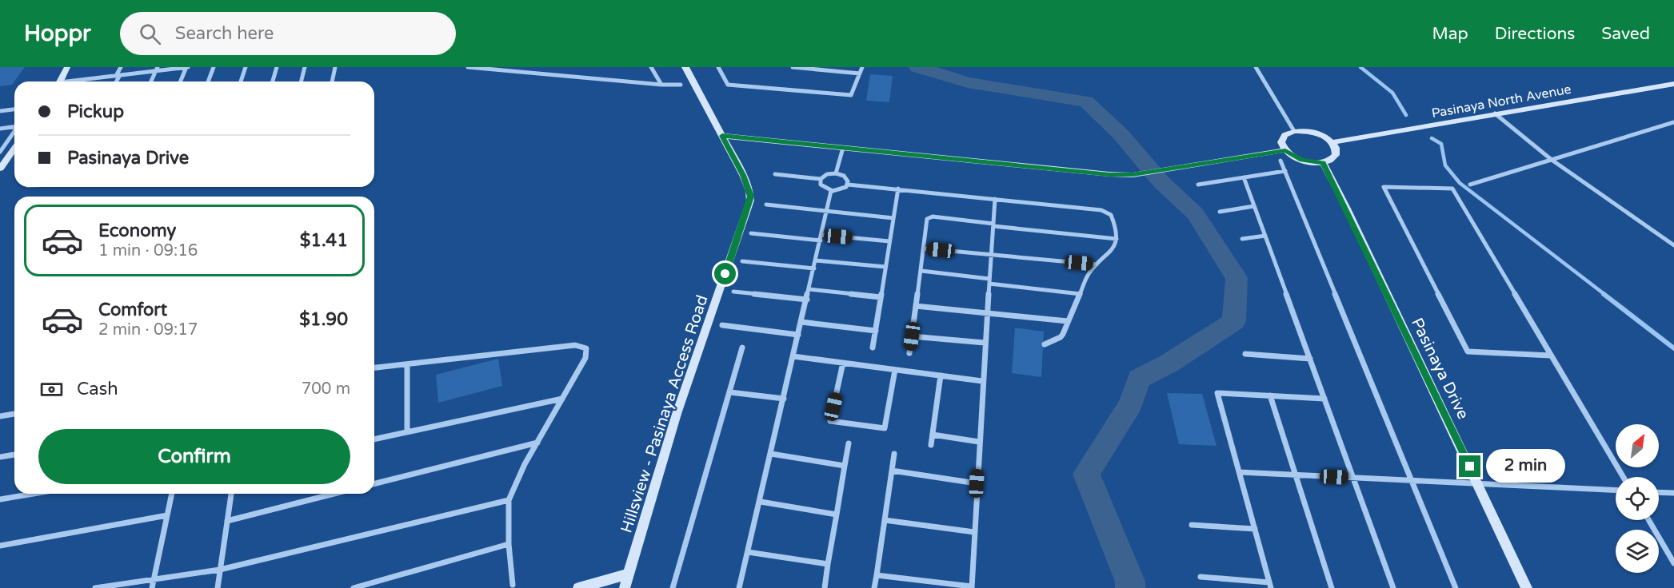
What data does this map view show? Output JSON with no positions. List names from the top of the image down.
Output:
{
  "streets": {
    "street": ["Pasinaya North Avenue", "Pasinaya Drive", "Hillsview - Pasinaya Access Road"]
  },
  "north": "top right",
  "page": {
    "header": "Hoppr",
    "search": "Search here",
    "nav": ["Map", "Directions", "Saved"],
    "banner": ["Pickup", "Pasinaya Drive"],
    "list": [
      {
        "name": "Economy",
        "note": "1 min · 09:16",
        "value": "$1.41"
      },
      {
        "name": "Comfort",
        "note": "2 min · 09:17",
        "value": "$1.90"
      }
    ],
    "pay": ["Cash", "700 m"],
    "buttons": "Confirm",
    "bubble": "2 min"
  }
}
